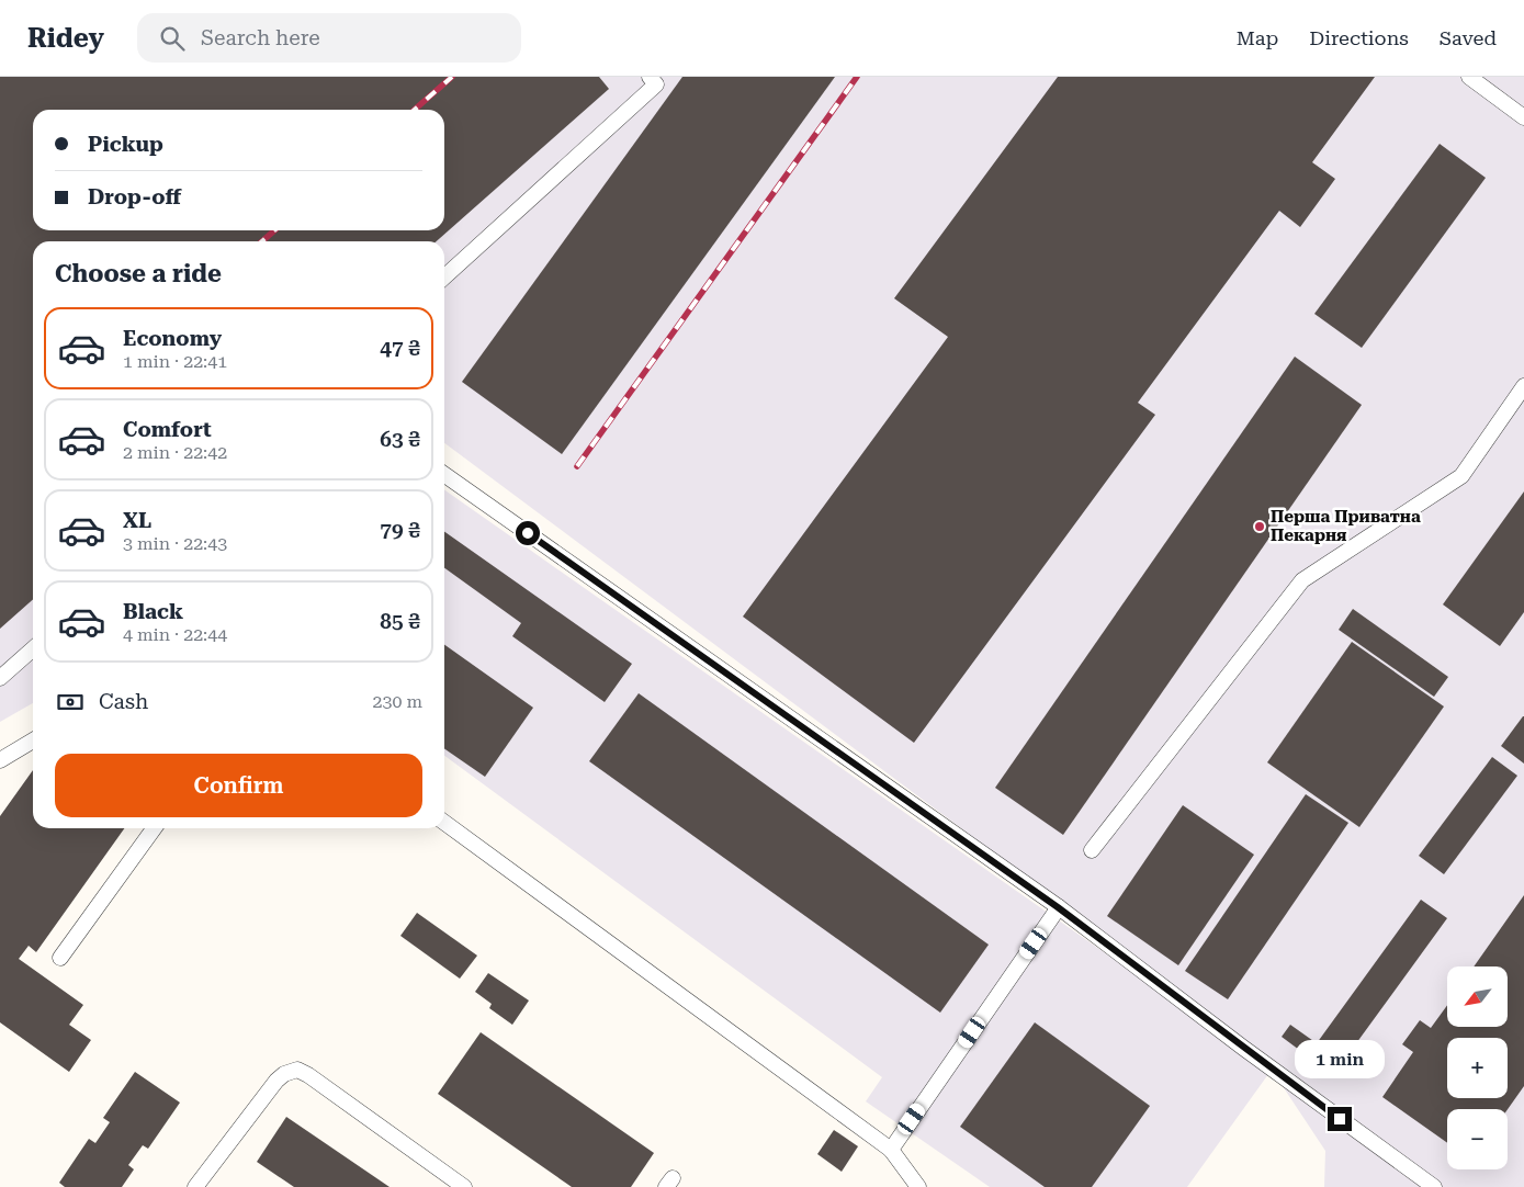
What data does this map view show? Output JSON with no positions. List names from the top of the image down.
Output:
{
  "places": ["Перша Приватна Пекарня"],
  "north": "bottom left",
  "page": {
    "header": "Ridey",
    "search": "Search here",
    "nav": ["Map", "Directions", "Saved"],
    "banner": ["Pickup", "Drop-off"],
    "heading": "Choose a ride",
    "list": [
      {
        "name": "Economy",
        "note": "1 min · 22:41",
        "value": "47 ₴"
      },
      {
        "name": "Comfort",
        "note": "2 min · 22:42",
        "value": "63 ₴"
      },
      {
        "name": "XL",
        "note": "3 min · 22:43",
        "value": "79 ₴"
      },
      {
        "name": "Black",
        "note": "4 min · 22:44",
        "value": "85 ₴"
      }
    ],
    "pay": ["Cash", "230 m"],
    "buttons": "Confirm",
    "map_buttons": ["+", "−"],
    "bubble": "1 min"
  }
}
